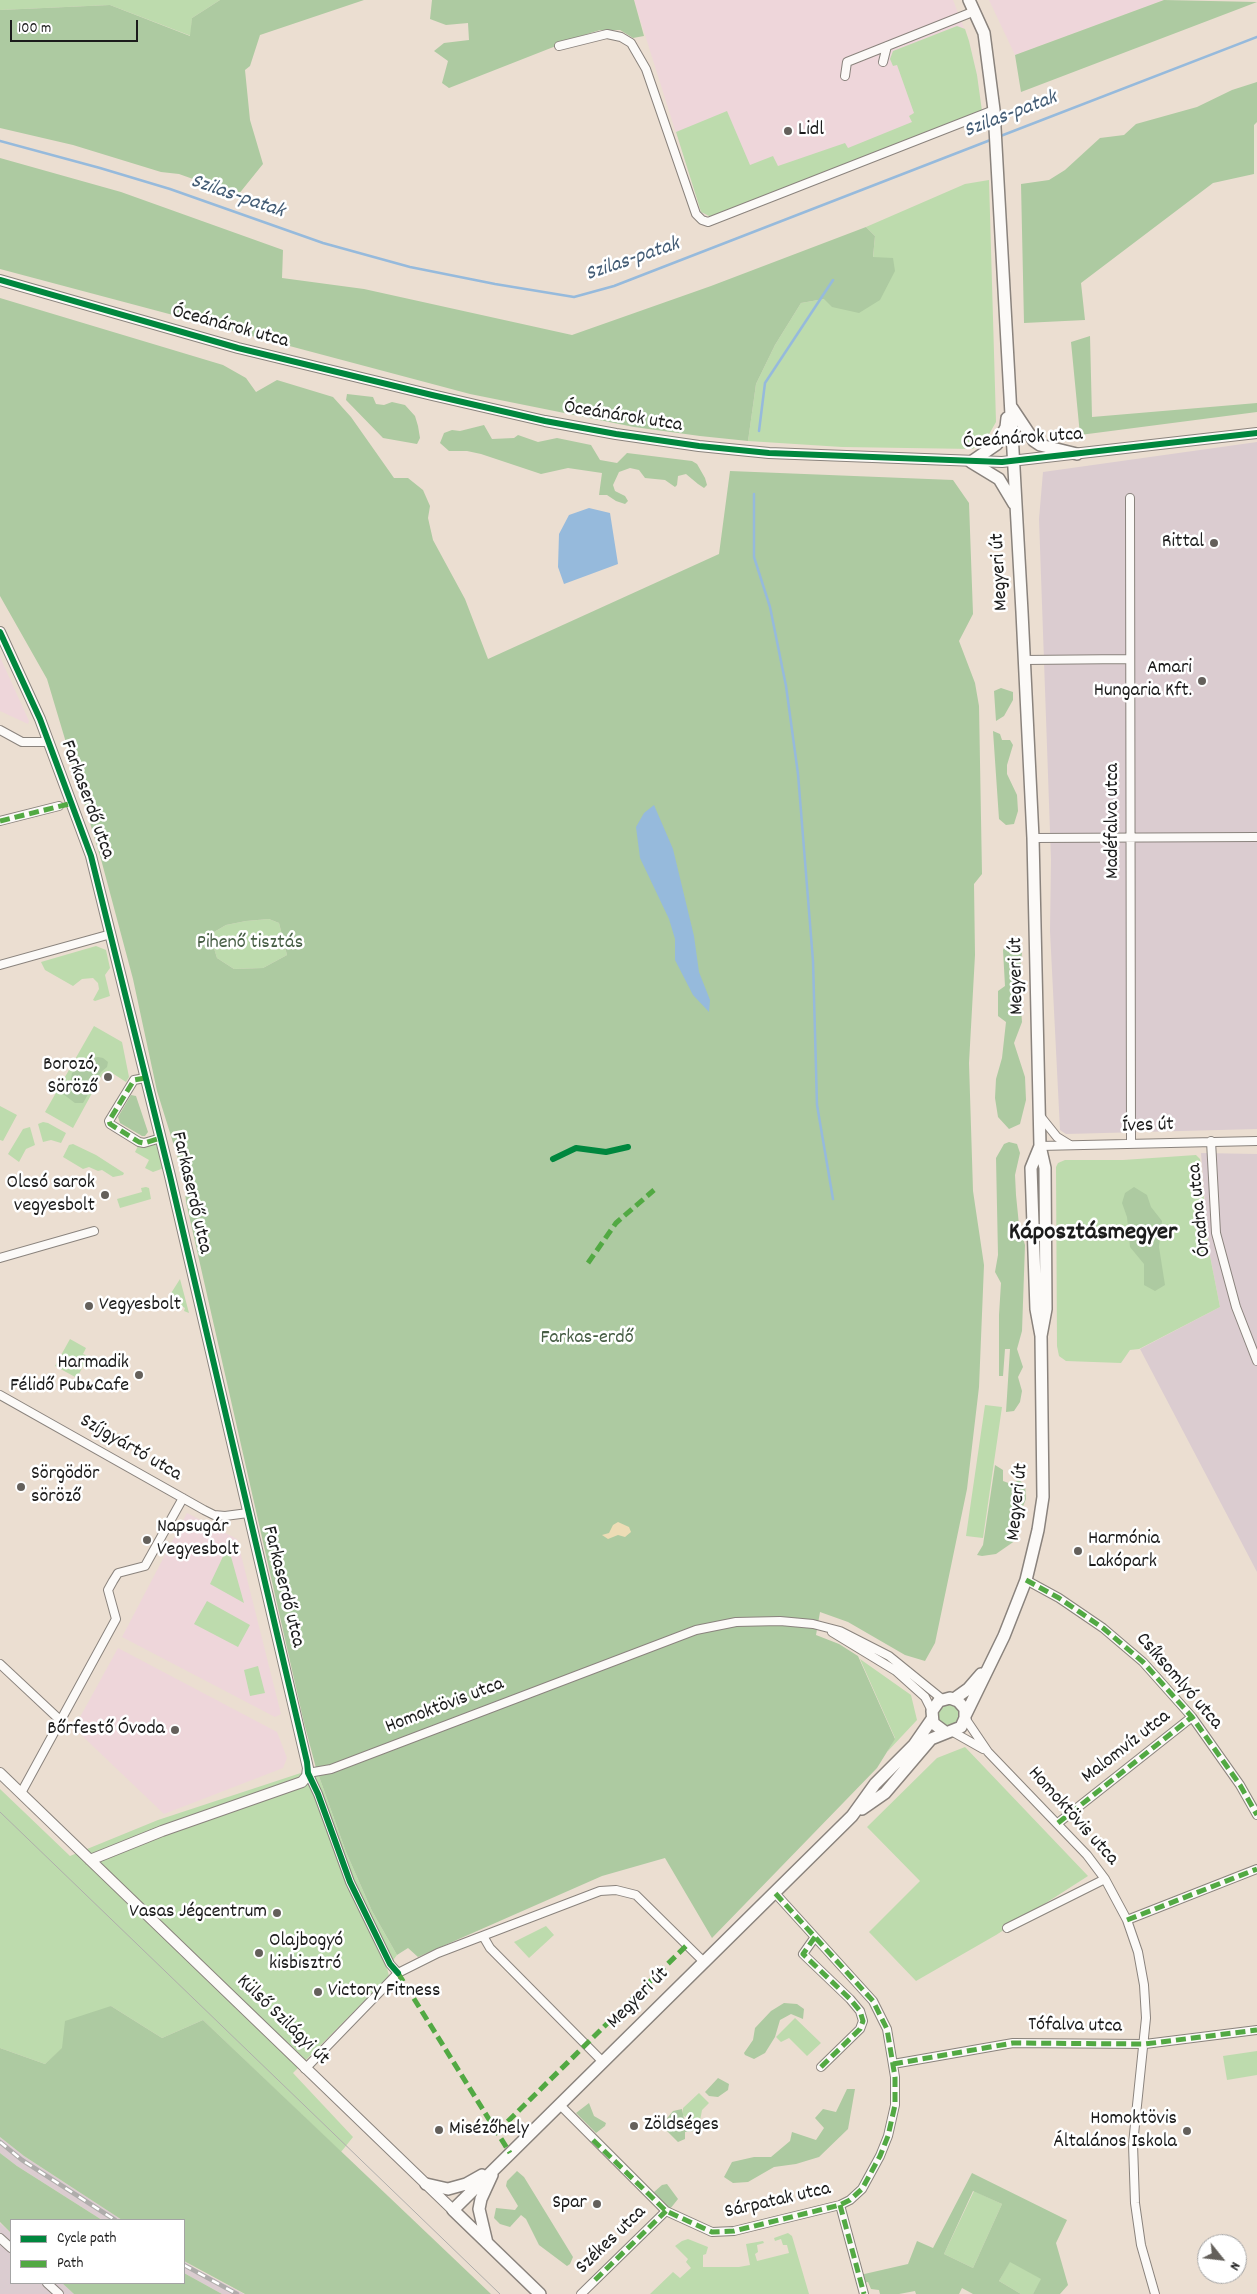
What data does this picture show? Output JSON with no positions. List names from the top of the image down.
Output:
{
  "streets": {
    "main road": ["Megyeri út", "Külső Szilágyi út"],
    "street": [
      "Óceánárok utca",
      "Farkaserdő utca",
      "Madéfalva utca",
      "Íves út",
      "Óradna utca",
      "Szíjgyártó utca",
      "Csíksomlyó utca",
      "Homoktövis utca",
      "Malomvíz utca",
      "Tófalva utca",
      "Sárpatak utca",
      "Székes utca"
    ]
  },
  "crossings": [
    ["Óceánárok utca", "Megyeri út"],
    ["Megyeri út", "Íves út"],
    ["Megyeri út", "Csíksomlyó utca"],
    ["Megyeri út", "Homoktövis utca"],
    ["Megyeri út", "Külső Szilágyi út"],
    ["Megyeri út", "Sárpatak utca"],
    ["Farkaserdő utca", "Szíjgyártó utca"],
    ["Farkaserdő utca", "Homoktövis utca"],
    ["Madéfalva utca", "Íves út"],
    ["Íves út", "Óradna utca"],
    ["Csíksomlyó utca", "Malomvíz utca"],
    ["Homoktövis utca", "Malomvíz utca"],
    ["Homoktövis utca", "Külső Szilágyi út"],
    ["Homoktövis utca", "Tófalva utca"],
    ["Tófalva utca", "Sárpatak utca"],
    ["Sárpatak utca", "Székes utca"]
  ],
  "districts": ["Káposztásmegyer"],
  "water": ["Szilas-patak"],
  "parks": ["Pihenő tisztás", "Farkas-erdő"],
  "places": [
    "Lidl",
    "Rittal",
    "Amari Hungaria Kft.",
    "Borozó, Söröző",
    "Olcsó sarok vegyesbolt",
    "Vegyesbolt",
    "Harmadik Félidő Pub&Cafe",
    "Sörgödör söröző",
    "Napsugár Vegyesbolt",
    "Harmónia Lakópark",
    "Bőrfestő Óvoda",
    "Vasas Jégcentrum",
    "Olajbogyó kisbisztró",
    "Victory Fitness",
    "Zöldséges",
    "Misézőhely",
    "Homoktövis Általános Iskola",
    "Spar"
  ],
  "legend": ["Cycle path", "Path"],
  "scale_bar": "100 m",
  "north": "bottom right"
}
